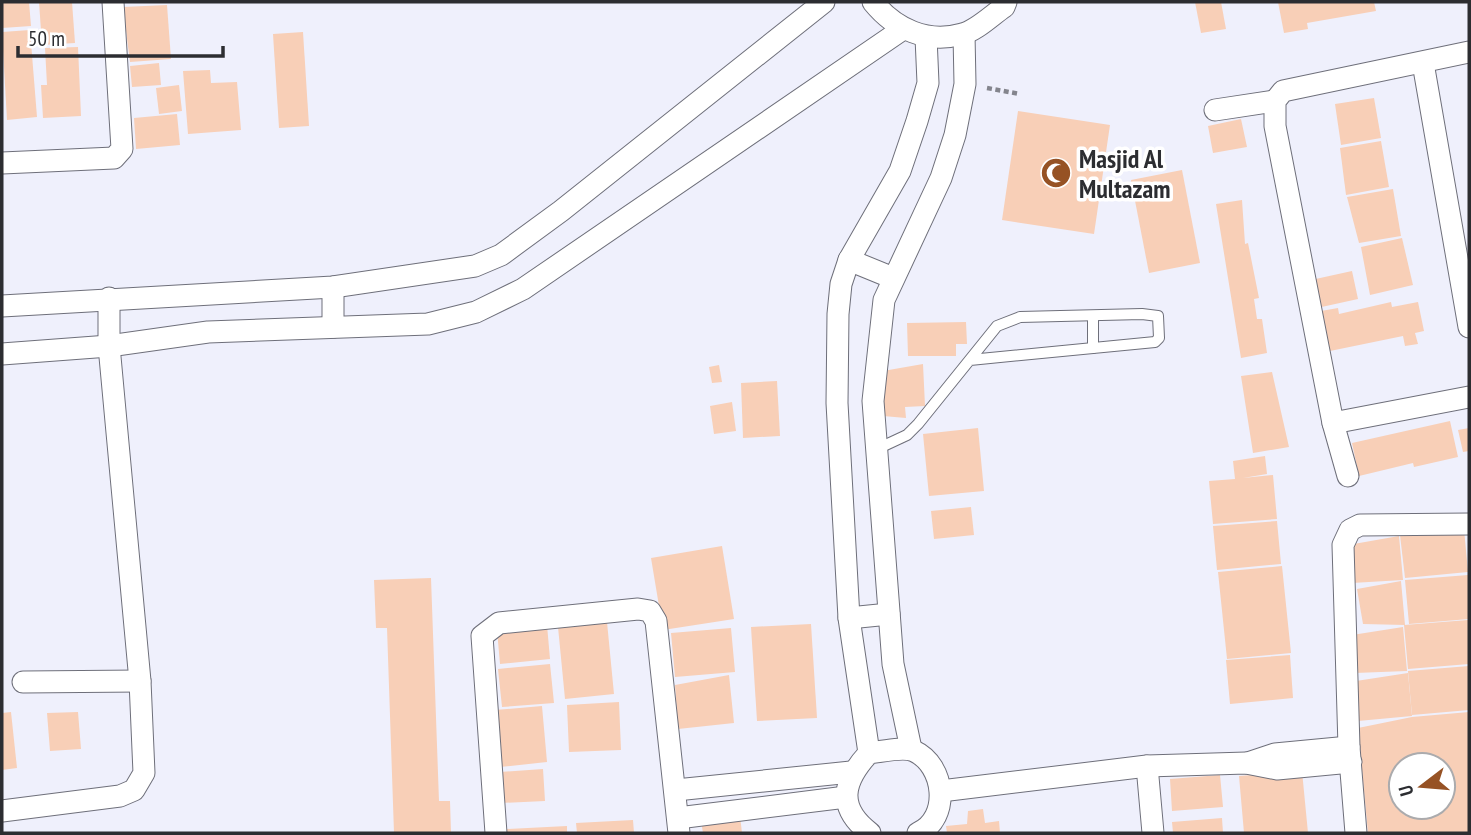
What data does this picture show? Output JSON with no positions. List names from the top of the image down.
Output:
{
  "places": {
    "mosque": ["Masjid Al Multazam"]
  },
  "scale_bar": "50 m",
  "north": "left"
}
